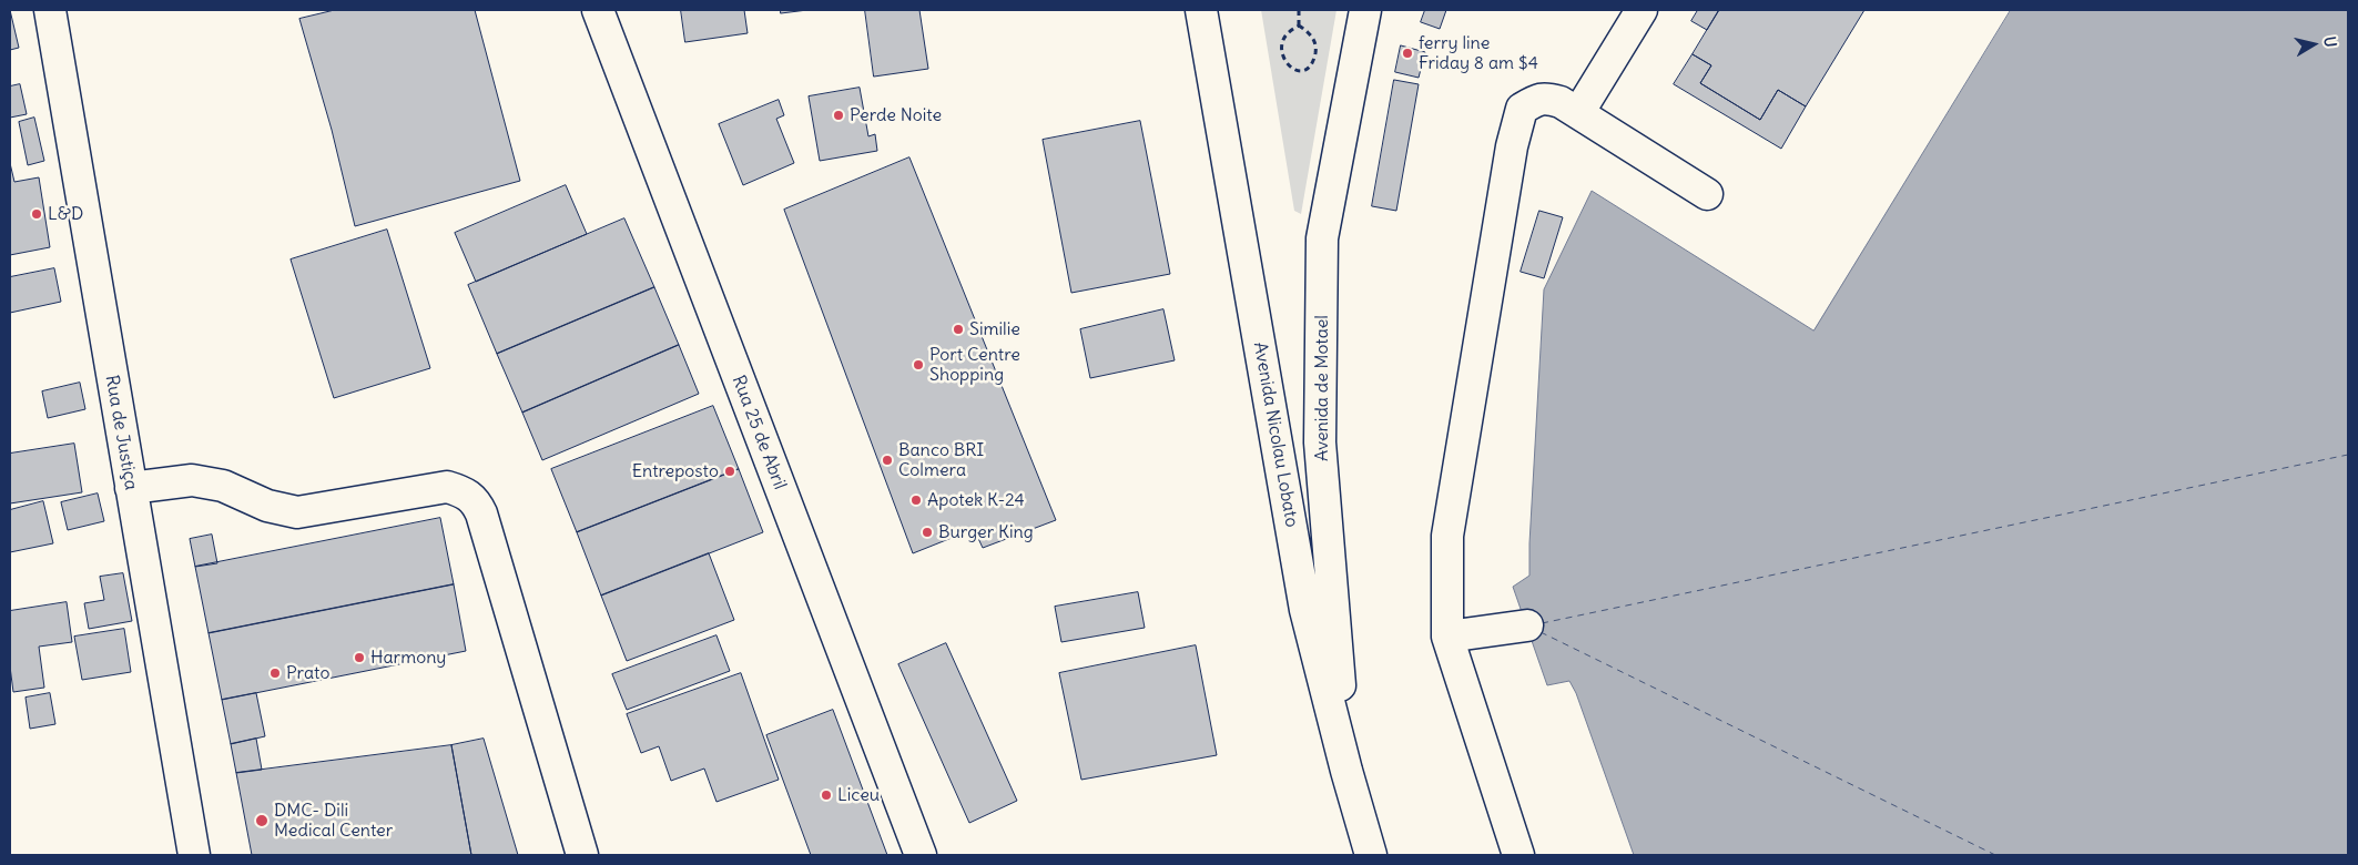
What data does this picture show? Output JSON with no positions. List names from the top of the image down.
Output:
{
  "streets": {
    "street": [
      "Avenida de Motael",
      "Rua de Justiça",
      "Rua 25 de Abril",
      "Avenida Nicolau Lobato"
    ]
  },
  "crossings": [
    ["Avenida de Motael", "Avenida Nicolau Lobato"]
  ],
  "places": [
    "ferry line Friday 8 am $4",
    "Perde Noite",
    "L&D",
    "Similie",
    "Port Centre Shopping",
    "Banco BRI Colmera",
    "Entreposto",
    "Apotek K-24",
    "Burger King",
    "Harmony",
    "Prato",
    "Liceu",
    "DMC- Dili Medical Center"
  ],
  "north": "right"
}
